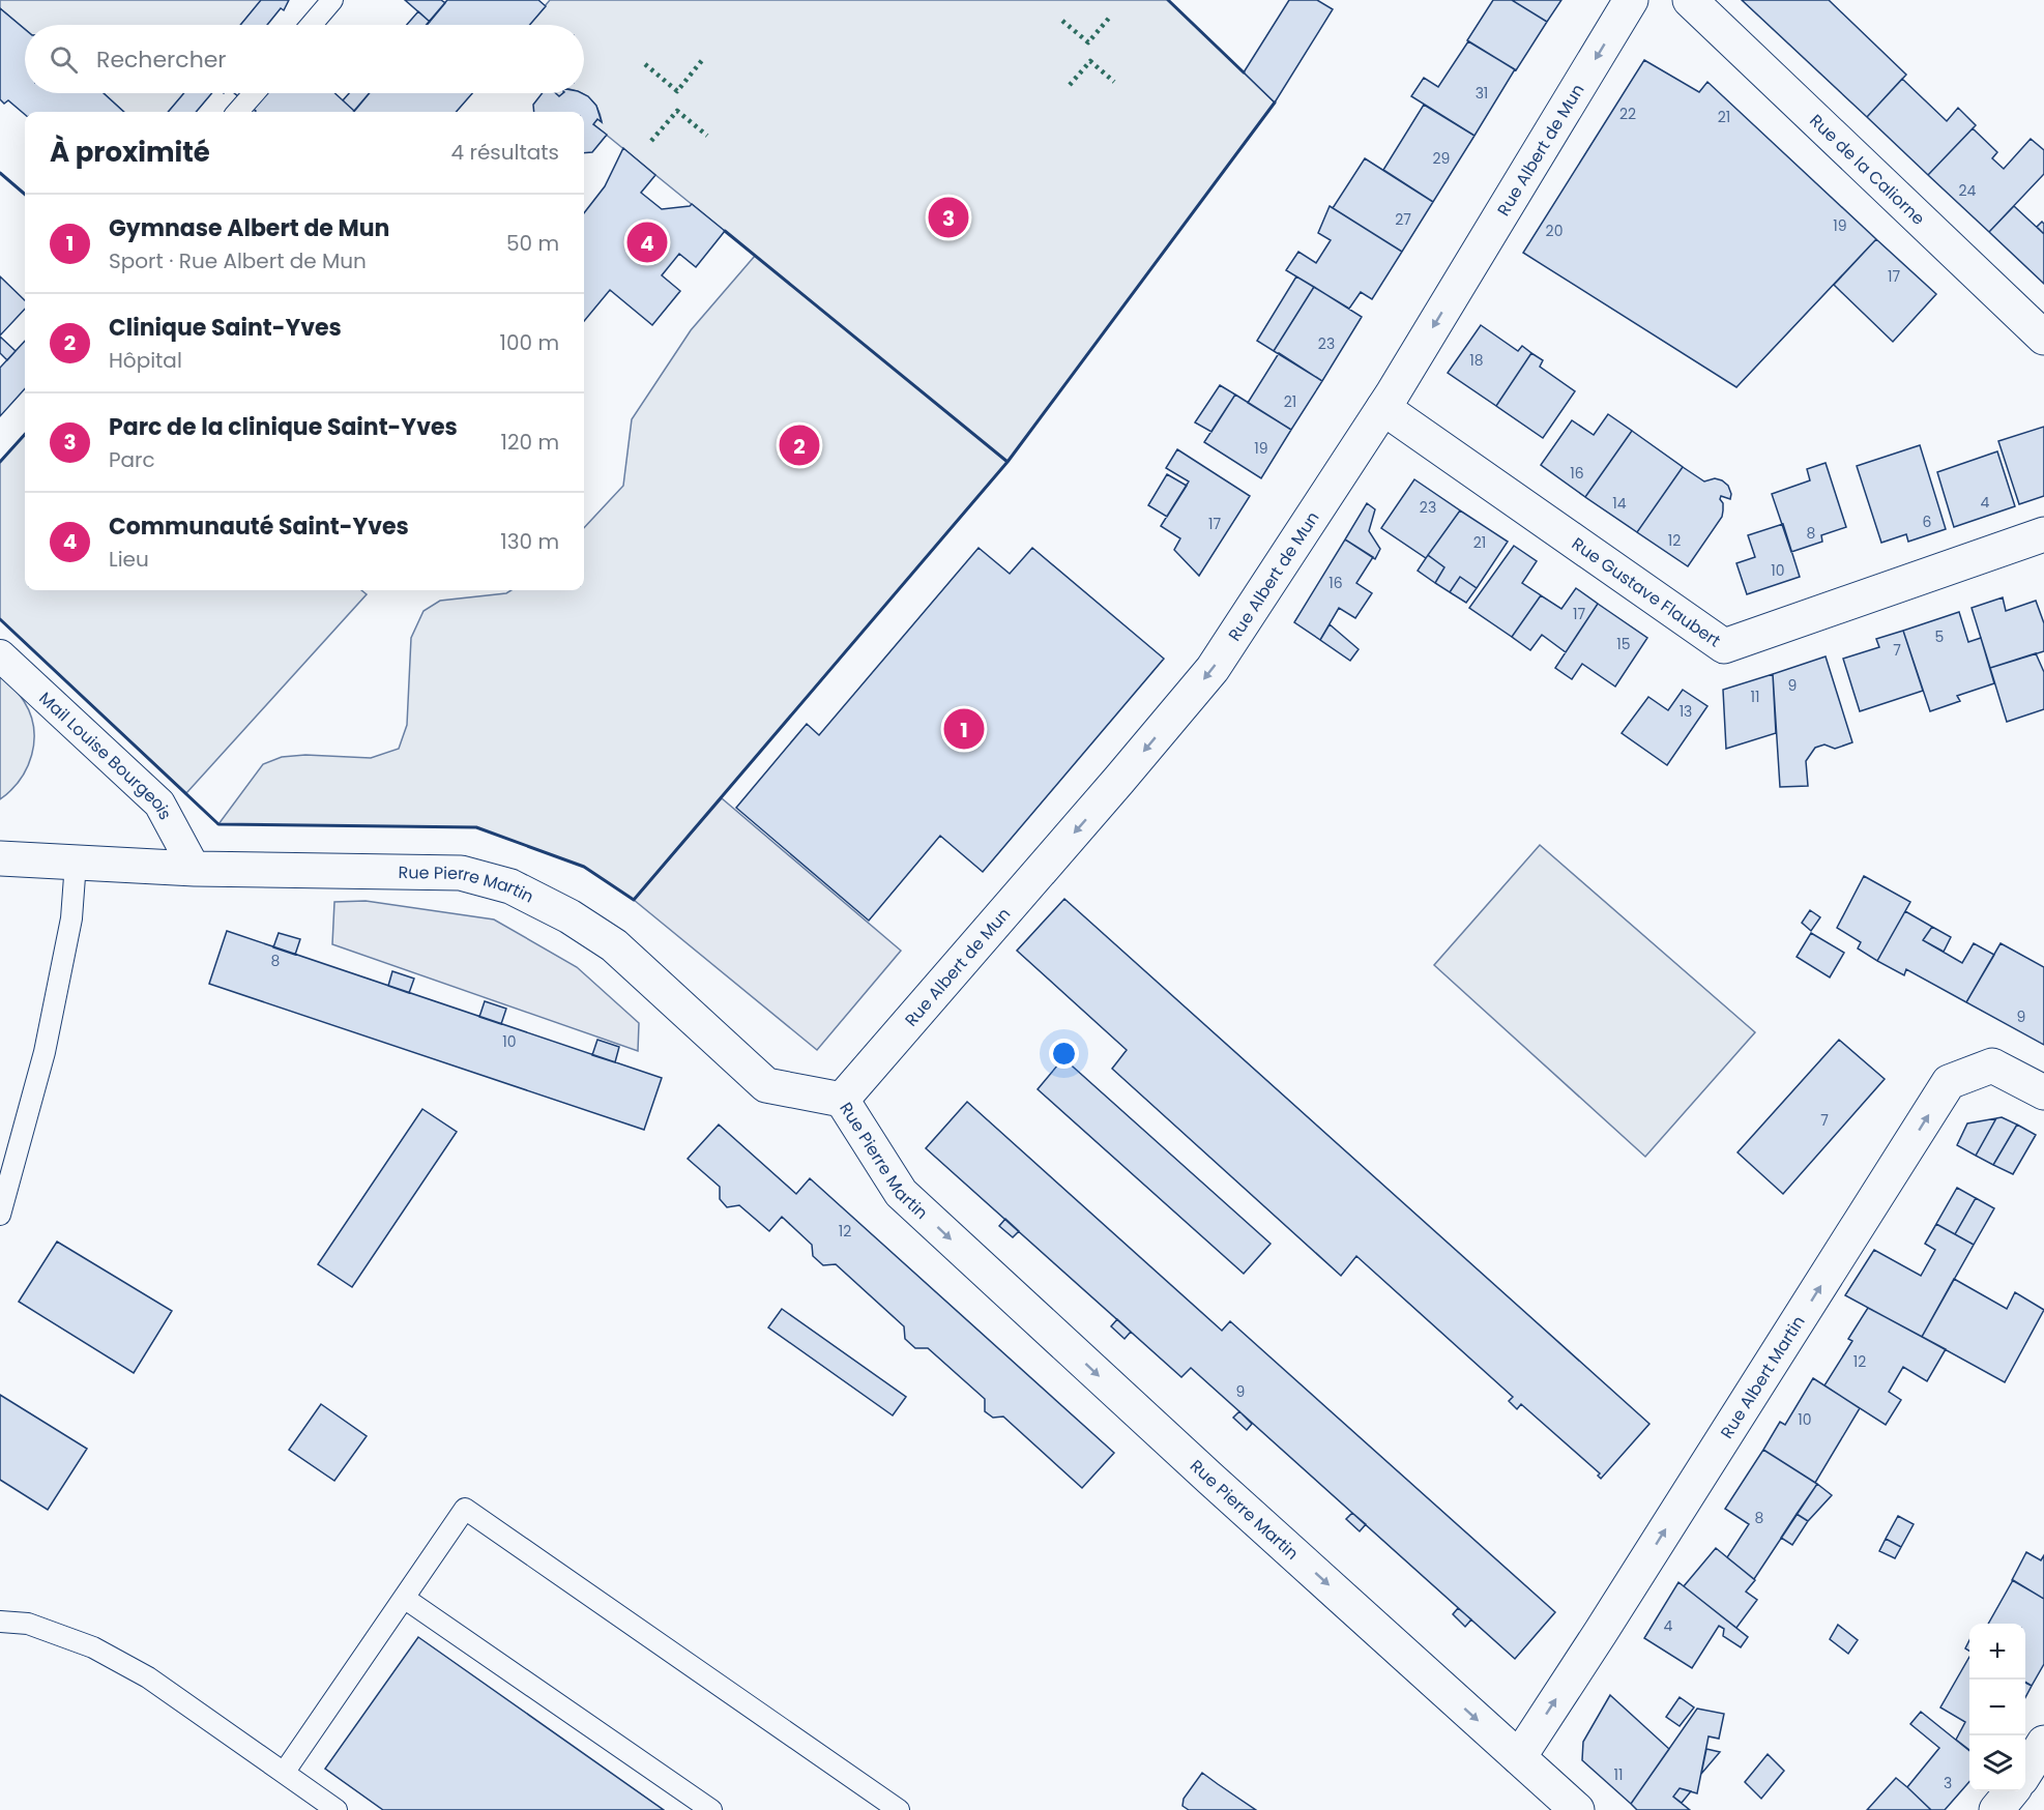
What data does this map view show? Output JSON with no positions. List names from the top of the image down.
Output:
{
  "streets": {
    "street": [
      "Rue Albert de Mun",
      "Rue de la Caliorne",
      "Rue Gustave Flaubert",
      "Mail Louise Bourgeois",
      "Rue Pierre Martin",
      "Rue Albert Martin"
    ]
  },
  "crossings": [
    ["Rue Albert de Mun", "Rue Gustave Flaubert"],
    ["Rue Albert de Mun", "Rue Pierre Martin"],
    ["Mail Louise Bourgeois", "Rue Pierre Martin"],
    ["Rue Pierre Martin", "Rue Albert Martin"]
  ],
  "one_way": ["Rue Albert de Mun", "Rue Pierre Martin", "Rue Albert Martin"],
  "house_numbers": [
    "31",
    "22",
    "21",
    "29",
    "24",
    "27",
    "19",
    "20",
    "17",
    "23",
    "18",
    "21",
    "19",
    "16",
    "4",
    "14",
    "23",
    "6",
    "17",
    "8",
    "12",
    "21",
    "10",
    "16",
    "17",
    "5",
    "15",
    "7",
    "9",
    "11",
    "13",
    "8",
    "9",
    "10",
    "7",
    "12",
    "12",
    "9",
    "10",
    "8",
    "4",
    "11",
    "3"
  ],
  "page": {
    "search": "Rechercher",
    "heading": ["À proximité", "4 résultats"],
    "list": [
      {
        "mark": "1",
        "name": "Gymnase Albert de Mun",
        "note": "Sport · Rue Albert de Mun",
        "value": "50 m"
      },
      {
        "mark": "2",
        "name": "Clinique Saint-Yves",
        "note": "Hôpital",
        "value": "100 m"
      },
      {
        "mark": "3",
        "name": "Parc de la clinique Saint-Yves",
        "note": "Parc",
        "value": "120 m"
      },
      {
        "mark": "4",
        "name": "Communauté Saint-Yves",
        "note": "Lieu",
        "value": "130 m"
      }
    ],
    "pins": [
      "3",
      "4",
      "2",
      "1"
    ],
    "map_buttons": ["+", "−"]
  }
}
